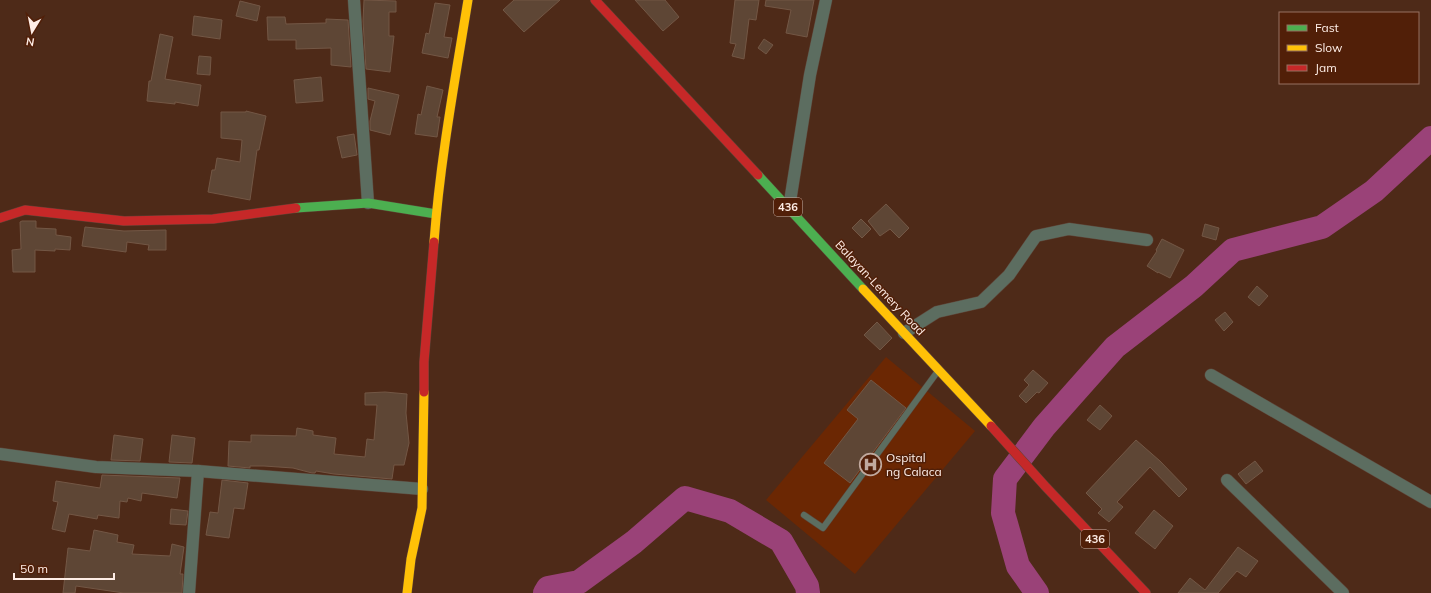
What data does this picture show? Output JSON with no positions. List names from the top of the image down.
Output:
{
  "streets": {
    "street": ["436", "Balayan-Lemery Road"]
  },
  "places": {
    "hospital": ["Ospital ng Calaca"]
  },
  "legend": ["Fast", "Slow", "Jam"],
  "scale_bar": "50 m",
  "north": "bottom"
}
